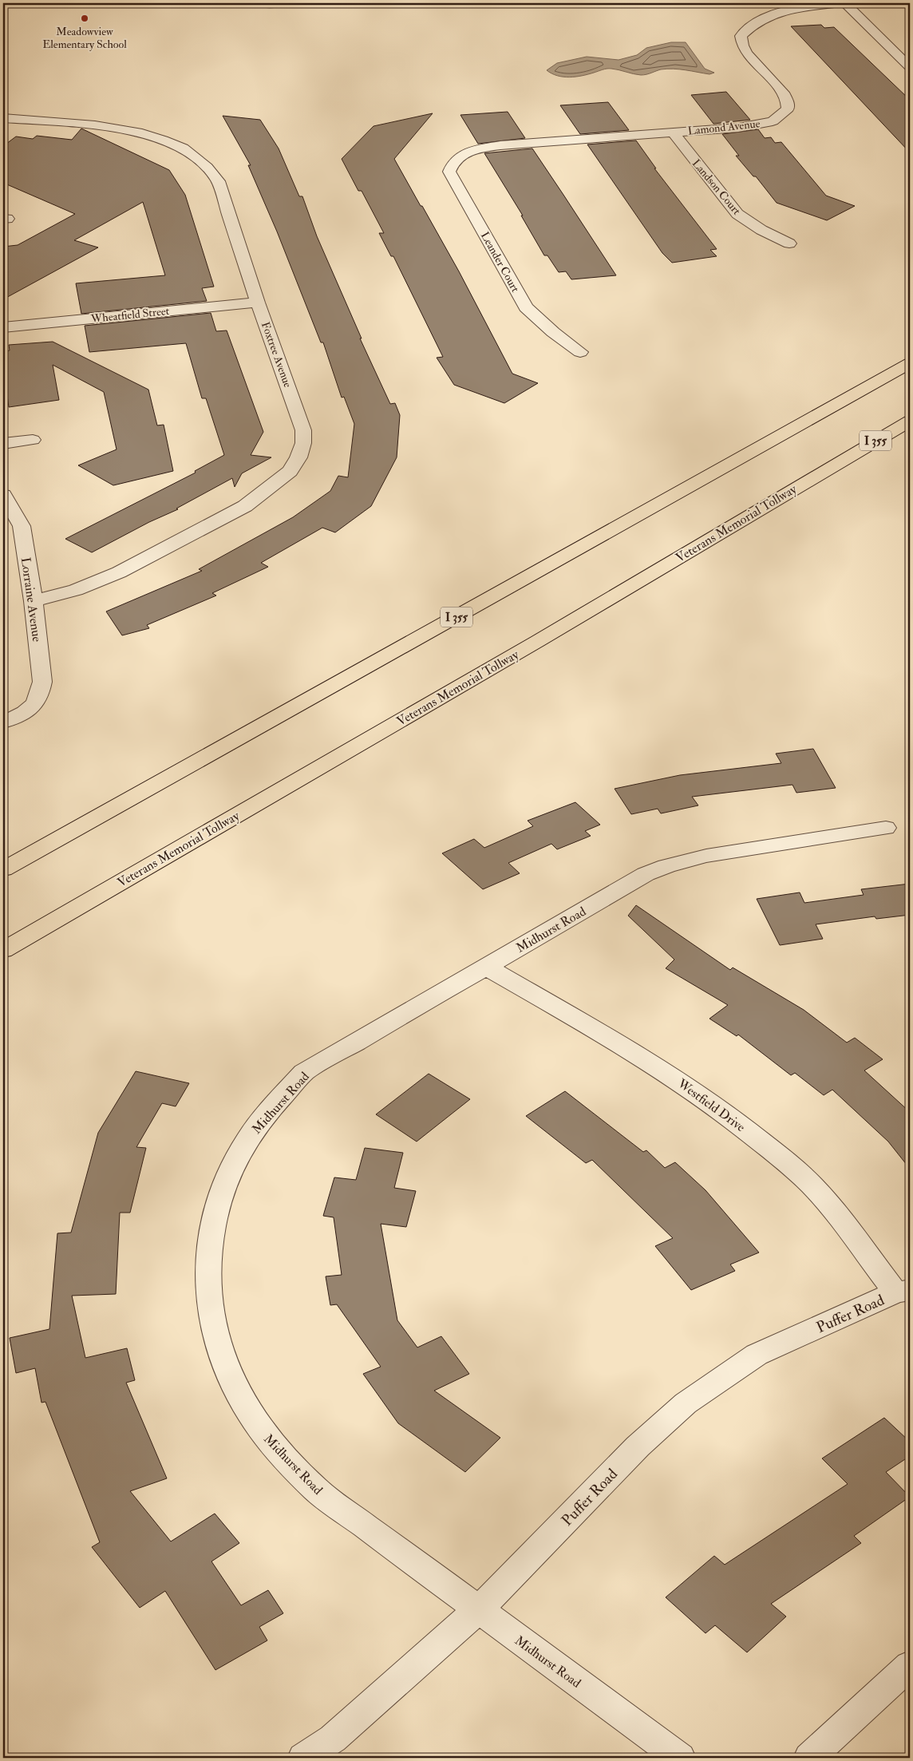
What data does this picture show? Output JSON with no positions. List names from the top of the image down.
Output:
{
  "streets": {
    "highway": ["I 355", "Veterans Memorial Tollway"],
    "street": [
      "Lamond Avenue",
      "Landson Court",
      "Leander Court",
      "Wheatfield Street",
      "Foxtree Avenue",
      "Lorraine Avenue",
      "Midhurst Road",
      "Westfield Drive",
      "Puffer Road"
    ]
  },
  "crossings": [
    ["Lamond Avenue", "Landson Court"],
    ["Lamond Avenue", "Leander Court"],
    ["Wheatfield Street", "Foxtree Avenue"],
    ["Foxtree Avenue", "Lorraine Avenue"],
    ["Midhurst Road", "Westfield Drive"],
    ["Midhurst Road", "Puffer Road"],
    ["Westfield Drive", "Puffer Road"]
  ],
  "places": ["Meadowview Elementary School"]
}
